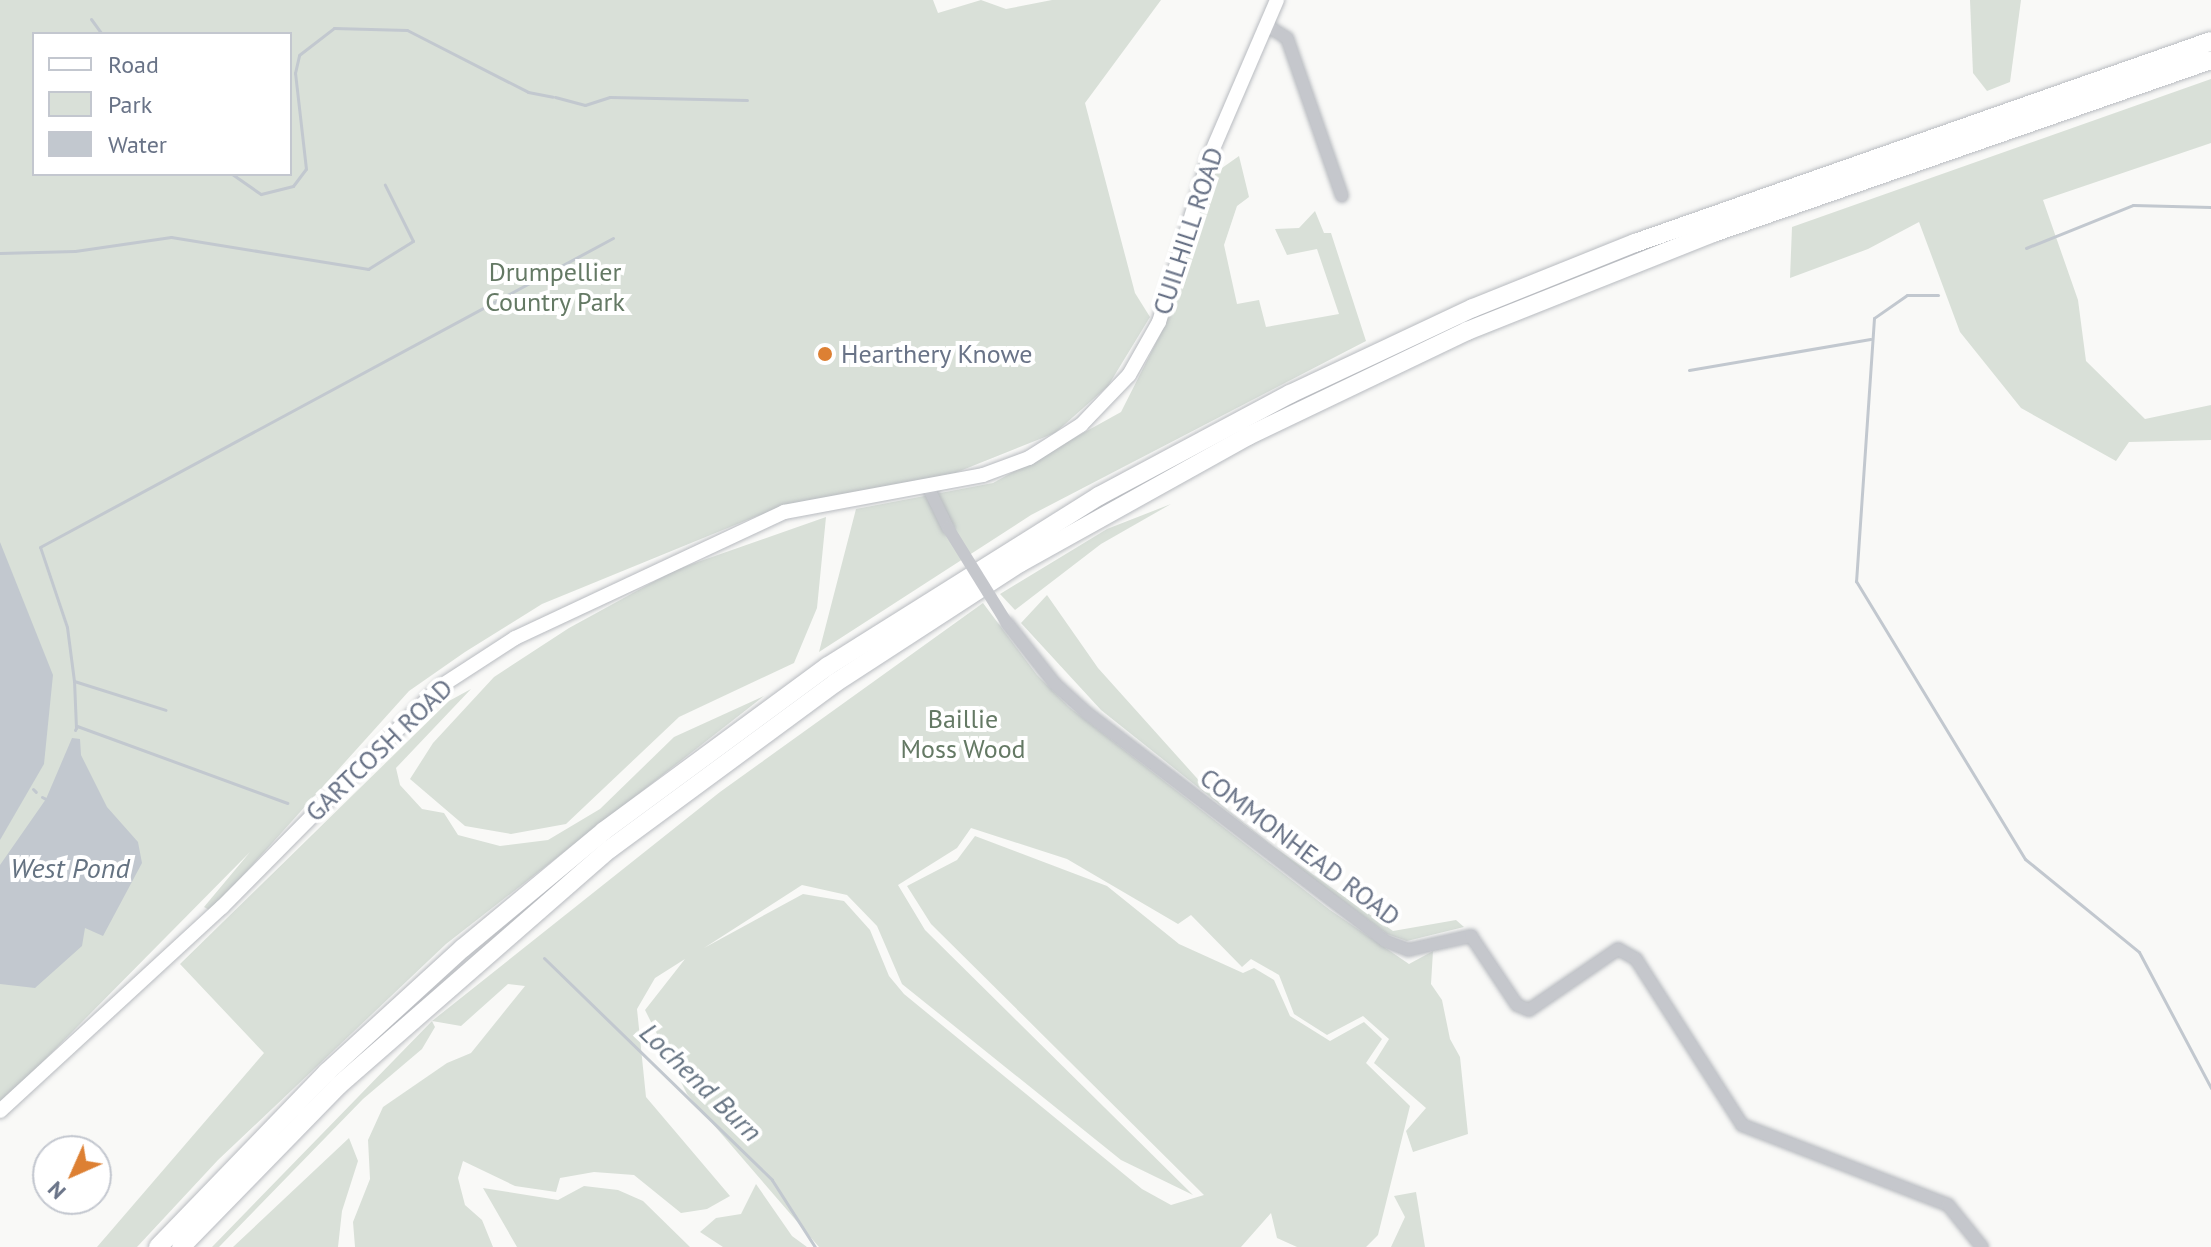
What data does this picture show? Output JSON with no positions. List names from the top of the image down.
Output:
{
  "streets": {
    "main road": ["CUILHILL ROAD", "GARTCOSH ROAD"],
    "street": ["COMMONHEAD ROAD"]
  },
  "crossings": [
    ["CUILHILL ROAD", "GARTCOSH ROAD"],
    ["CUILHILL ROAD", "COMMONHEAD ROAD"],
    ["GARTCOSH ROAD", "COMMONHEAD ROAD"]
  ],
  "water": ["West Pond", "Lochend Burn"],
  "parks": ["Drumpellier Country Park", "Baillie Moss Wood"],
  "places": ["Hearthery Knowe"],
  "legend": ["Road", "Park", "Water"],
  "north": "bottom left"
}
